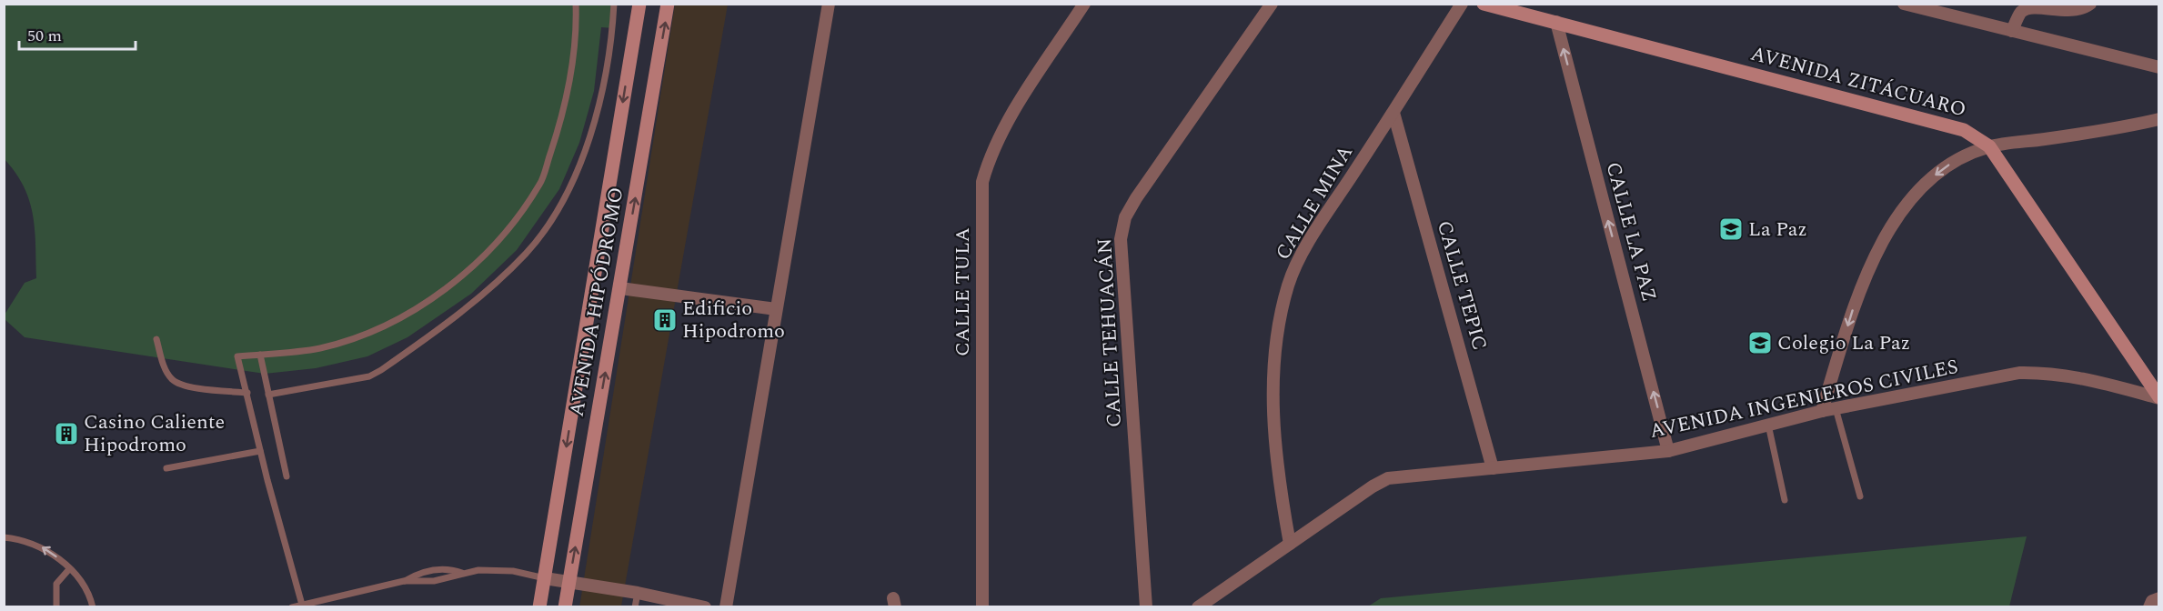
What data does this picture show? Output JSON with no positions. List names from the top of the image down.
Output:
{
  "streets": {
    "main road": ["AVENIDA ZITÁCUARO", "AVENIDA HIPÓDROMO"],
    "street": [
      "CALLE MINA",
      "CALLE LA PAZ",
      "CALLE TEPIC",
      "CALLE TULA",
      "CALLE TEHUACÁN",
      "AVENIDA INGENIEROS CIVILES"
    ]
  },
  "crossings": [
    ["AVENIDA ZITÁCUARO", "CALLE LA PAZ"],
    ["AVENIDA ZITÁCUARO", "AVENIDA INGENIEROS CIVILES"],
    ["CALLE MINA", "CALLE TEPIC"],
    ["CALLE MINA", "AVENIDA INGENIEROS CIVILES"],
    ["CALLE LA PAZ", "AVENIDA INGENIEROS CIVILES"],
    ["CALLE TEPIC", "AVENIDA INGENIEROS CIVILES"]
  ],
  "one_way": ["CALLE LA PAZ"],
  "places": {
    "school or university": ["La Paz", "Colegio La Paz"],
    "building": ["Edificio Hipodromo", "Casino Caliente Hipodromo"]
  },
  "scale_bar": "50 m"
}
